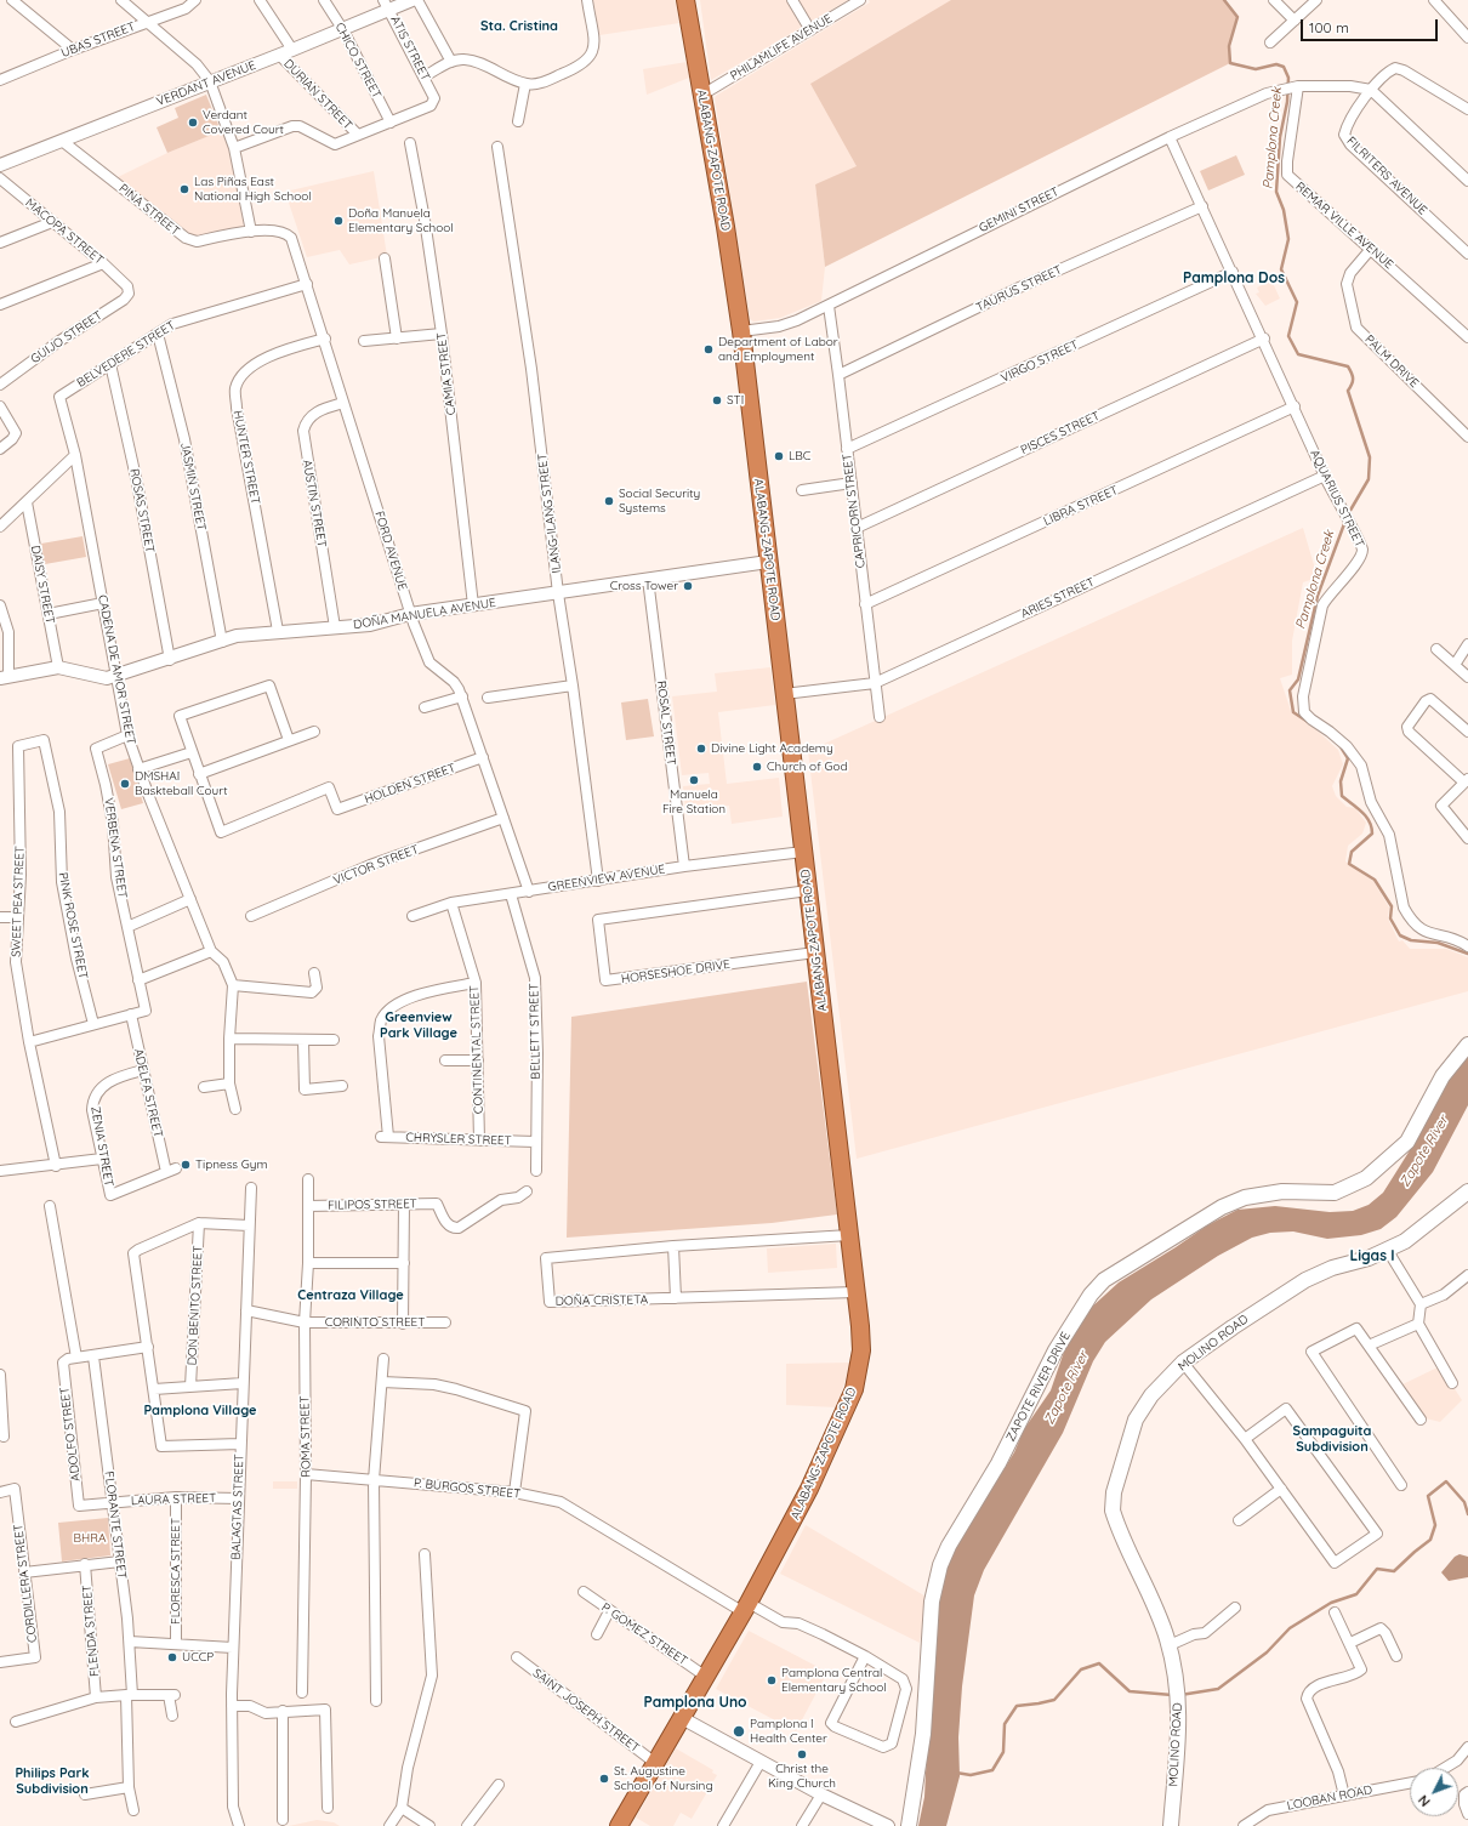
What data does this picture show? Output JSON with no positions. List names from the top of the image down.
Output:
{
  "streets": {
    "highway": ["ALABANG-ZAPOTE ROAD"],
    "main road": ["MOLINO ROAD", "ZAPOTE RIVER DRIVE"],
    "street": [
      "UBAS STREET",
      "PHILAMLIFE AVENUE",
      "ATIS STREET",
      "CHICO STREET",
      "VERDANT AVENUE",
      "DURIAN STREET",
      "FILRITERS AVENUE",
      "PINA STREET",
      "GEMINI STREET",
      "REMAR VILLE AVENUE",
      "MACOPA STREET",
      "TAURUS STREET",
      "GUIJO STREET",
      "BELVEDERE STREET",
      "VIRGO STREET",
      "PALM DRIVE",
      "CAMIA STREET",
      "PISCES STREET",
      "HUNTER STREET",
      "JASMIN STREET",
      "AQUARIUS STREET",
      "AUSTIN STREET",
      "LIBRA STREET",
      "ROSAS STREET",
      "CAPRICORN STREET",
      "ILANG-ILANG STREET",
      "FORD AVENUE",
      "DAISY STREET",
      "ARIES STREET",
      "DOÑA MANUELA AVENUE",
      "CADENA DE AMOR STREET",
      "ROSAL STREET",
      "HOLDEN STREET",
      "VERBENA STREET",
      "VICTOR STREET",
      "GREENVIEW AVENUE",
      "SWEET PEA STREET",
      "PINK ROSE STREET",
      "HORSESHOE DRIVE",
      "BELLETT STREET",
      "CONTINENTAL STREET",
      "ADELFA STREET",
      "CHRYSLER STREET",
      "ZENIA STREET",
      "FILIPOS STREET",
      "DOÑA CRISTETA",
      "DON BENITO STREET",
      "CORINTO STREET",
      "ADOLFO STREET",
      "ROMA STREET",
      "P. BURGOS STREET",
      "LAURA STREET",
      "BALAGTAS STREET",
      "FLORANTE STREET",
      "FLORESCA STREET",
      "CORDILLERA STREET",
      "FLENDA STREET",
      "P. GOMEZ STREET",
      "SAINT JOSEPH STREET",
      "LOOBAN ROAD"
    ]
  },
  "crossings": [
    ["PHILAMLIFE AVENUE", "ALABANG-ZAPOTE ROAD"],
    ["ATIS STREET", "CHICO STREET"],
    ["ATIS STREET", "VERDANT AVENUE"],
    ["CHICO STREET", "VERDANT AVENUE"],
    ["VERDANT AVENUE", "DURIAN STREET"],
    ["VERDANT AVENUE", "PINA STREET"],
    ["ALABANG-ZAPOTE ROAD", "GEMINI STREET"],
    ["ALABANG-ZAPOTE ROAD", "ARIES STREET"],
    ["ALABANG-ZAPOTE ROAD", "DOÑA MANUELA AVENUE"],
    ["ALABANG-ZAPOTE ROAD", "GREENVIEW AVENUE"],
    ["ALABANG-ZAPOTE ROAD", "HORSESHOE DRIVE"],
    ["ALABANG-ZAPOTE ROAD", "DOÑA CRISTETA"],
    ["ALABANG-ZAPOTE ROAD", "P. BURGOS STREET"],
    ["ALABANG-ZAPOTE ROAD", "P. GOMEZ STREET"],
    ["ALABANG-ZAPOTE ROAD", "SAINT JOSEPH STREET"],
    ["FILRITERS AVENUE", "GEMINI STREET"],
    ["PINA STREET", "FORD AVENUE"],
    ["GEMINI STREET", "REMAR VILLE AVENUE"],
    ["GEMINI STREET", "AQUARIUS STREET"],
    ["GEMINI STREET", "CAPRICORN STREET"],
    ["REMAR VILLE AVENUE", "PALM DRIVE"],
    ["MACOPA STREET", "GUIJO STREET"],
    ["TAURUS STREET", "AQUARIUS STREET"],
    ["TAURUS STREET", "CAPRICORN STREET"],
    ["BELVEDERE STREET", "JASMIN STREET"],
    ["BELVEDERE STREET", "ROSAS STREET"],
    ["BELVEDERE STREET", "FORD AVENUE"],
    ["BELVEDERE STREET", "CADENA DE AMOR STREET"],
    ["VIRGO STREET", "AQUARIUS STREET"],
    ["VIRGO STREET", "CAPRICORN STREET"],
    ["CAMIA STREET", "DOÑA MANUELA AVENUE"],
    ["PISCES STREET", "AQUARIUS STREET"],
    ["PISCES STREET", "CAPRICORN STREET"],
    ["HUNTER STREET", "FORD AVENUE"],
    ["HUNTER STREET", "DOÑA MANUELA AVENUE"],
    ["JASMIN STREET", "DOÑA MANUELA AVENUE"],
    ["AQUARIUS STREET", "LIBRA STREET"],
    ["AQUARIUS STREET", "ARIES STREET"],
    ["AUSTIN STREET", "FORD AVENUE"],
    ["AUSTIN STREET", "DOÑA MANUELA AVENUE"],
    ["LIBRA STREET", "CAPRICORN STREET"],
    ["ROSAS STREET", "DOÑA MANUELA AVENUE"],
    ["CAPRICORN STREET", "ARIES STREET"],
    ["ILANG-ILANG STREET", "DOÑA MANUELA AVENUE"],
    ["ILANG-ILANG STREET", "GREENVIEW AVENUE"],
    ["FORD AVENUE", "DOÑA MANUELA AVENUE"],
    ["FORD AVENUE", "HOLDEN STREET"],
    ["FORD AVENUE", "VICTOR STREET"],
    ["FORD AVENUE", "GREENVIEW AVENUE"],
    ["DAISY STREET", "DOÑA MANUELA AVENUE"],
    ["DOÑA MANUELA AVENUE", "CADENA DE AMOR STREET"],
    ["DOÑA MANUELA AVENUE", "ROSAL STREET"],
    ["CADENA DE AMOR STREET", "VERBENA STREET"],
    ["ROSAL STREET", "GREENVIEW AVENUE"],
    ["VERBENA STREET", "ADELFA STREET"],
    ["GREENVIEW AVENUE", "BELLETT STREET"],
    ["GREENVIEW AVENUE", "CONTINENTAL STREET"],
    ["SWEET PEA STREET", "PINK ROSE STREET"],
    ["BELLETT STREET", "CHRYSLER STREET"],
    ["CONTINENTAL STREET", "CHRYSLER STREET"],
    ["ADELFA STREET", "ZENIA STREET"],
    ["FILIPOS STREET", "ROMA STREET"],
    ["CORINTO STREET", "ROMA STREET"],
    ["CORINTO STREET", "BALAGTAS STREET"],
    ["ADOLFO STREET", "LAURA STREET"],
    ["ROMA STREET", "P. BURGOS STREET"],
    ["LAURA STREET", "BALAGTAS STREET"],
    ["LAURA STREET", "FLORANTE STREET"],
    ["LAURA STREET", "FLORESCA STREET"]
  ],
  "districts": [
    "Sta. Cristina",
    "Pamplona Dos",
    "Greenview Park Village",
    "Ligas I",
    "Centraza Village",
    "Pamplona Village",
    "Sampaguita Subdivision",
    "Pamplona Uno",
    "Philips Park Subdivision"
  ],
  "water": ["Pamplona Creek", "Zapote River"],
  "parks": ["BHRA"],
  "places": [
    "Verdant Covered Court",
    "Las Piñas East National High School",
    "Doña Manuela Elementary School",
    "Department of Labor and Employment",
    "STI",
    "LBC",
    "Social Security Systems",
    "Cross Tower",
    "Divine Light Academy",
    "Church of God",
    "Manuela Fire Station",
    "DMSHAI Baskteball Court",
    "Tipness Gym",
    "UCCP",
    "Pamplona Central Elementary School",
    "Pamplona I Health Center",
    "Christ the King Church",
    "St. Augustine School of Nursing"
  ],
  "scale_bar": "100 m",
  "north": "bottom left"
}
